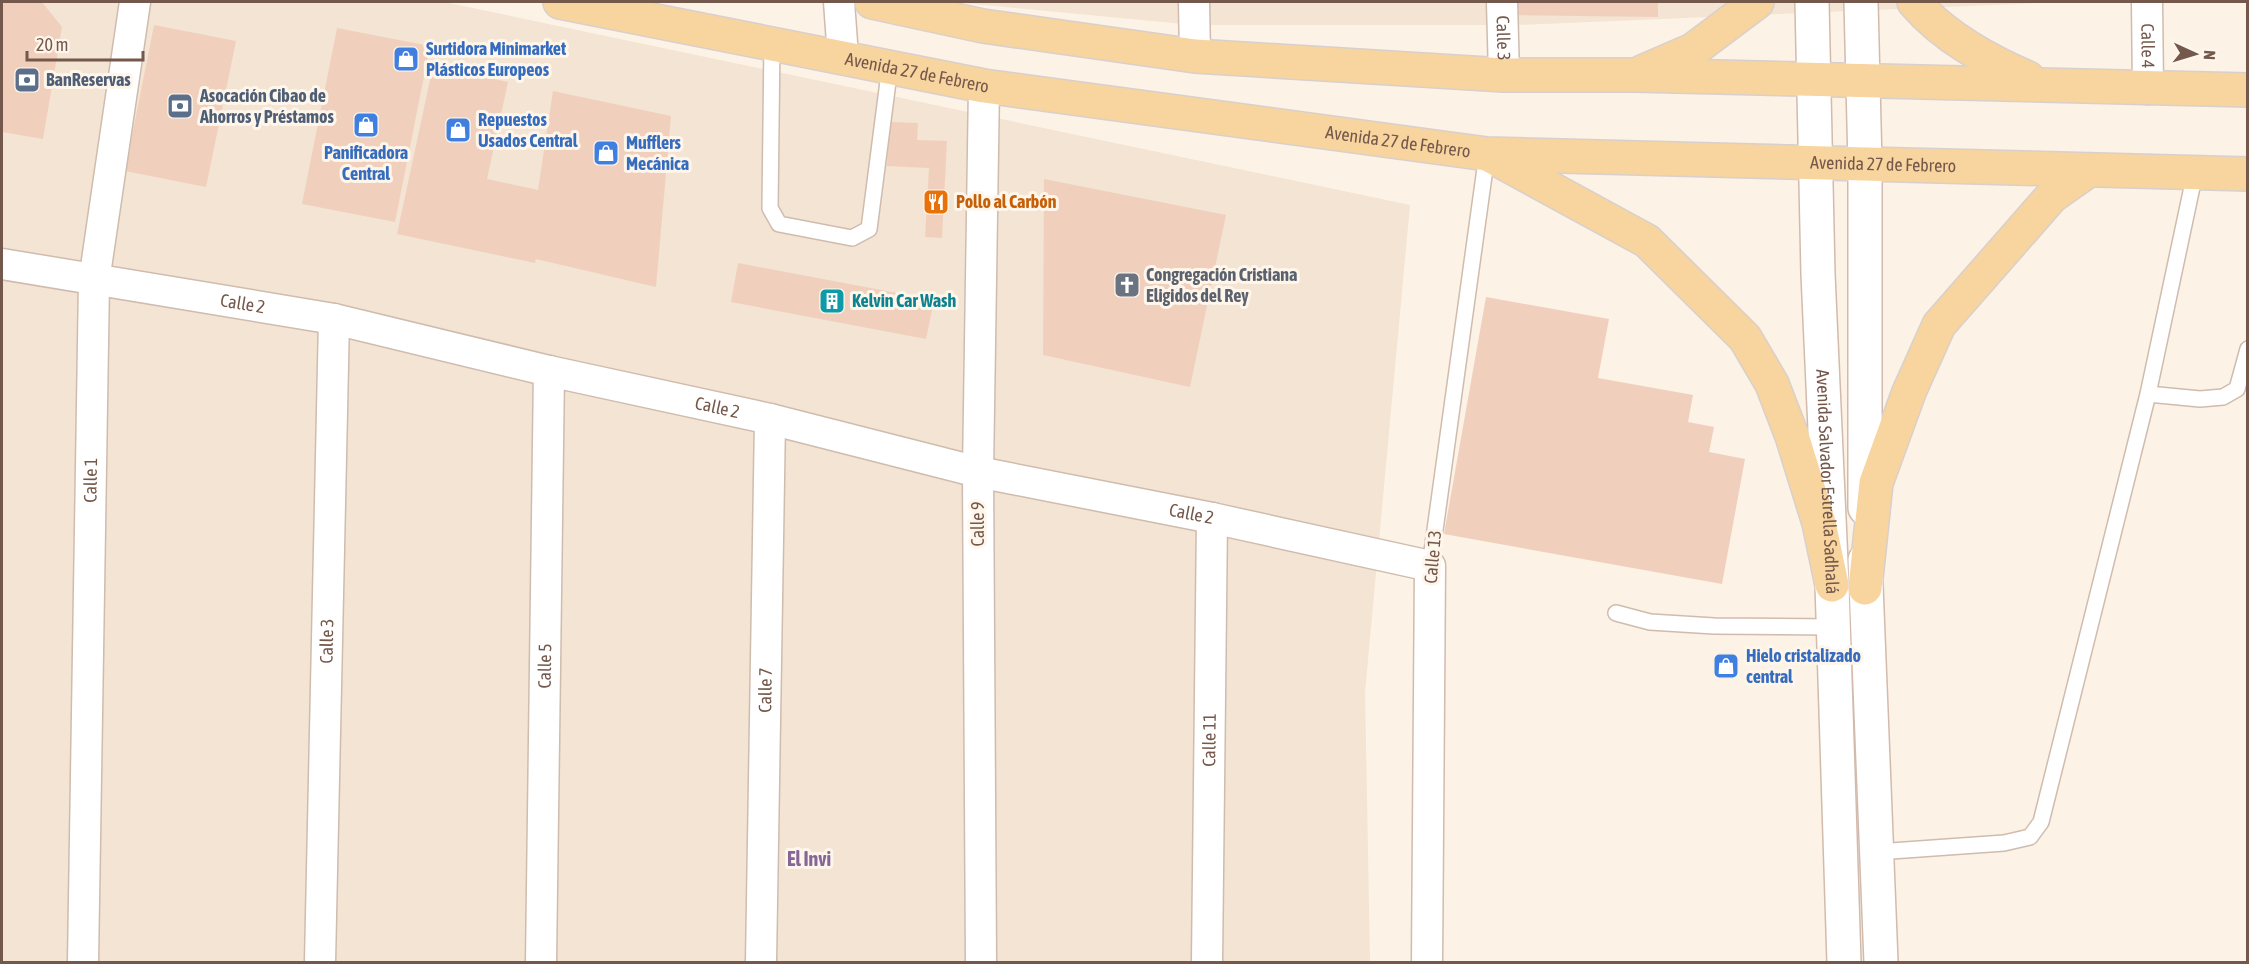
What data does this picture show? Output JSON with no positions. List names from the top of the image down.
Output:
{
  "streets": {
    "main road": ["Avenida 27 de Febrero", "Avenida Salvador Estrella Sadhalá"],
    "street": [
      "Calle 3",
      "Calle 4",
      "Calle 2",
      "Calle 1",
      "Calle 9",
      "Calle 13",
      "Calle 5",
      "Calle 7",
      "Calle 11"
    ]
  },
  "crossings": [
    ["Calle 3", "Calle 2"],
    ["Avenida 27 de Febrero", "Avenida Salvador Estrella Sadhalá"],
    ["Avenida 27 de Febrero", "Calle 9"],
    ["Avenida 27 de Febrero", "Calle 13"],
    ["Calle 2", "Calle 1"],
    ["Calle 2", "Calle 9"],
    ["Calle 2", "Calle 13"],
    ["Calle 2", "Calle 5"],
    ["Calle 2", "Calle 7"],
    ["Calle 2", "Calle 11"]
  ],
  "districts": ["El Invi"],
  "places": {
    "shop": [
      "Surtidora Minimarket Plásticos Europeos",
      "Panificadora Central",
      "Repuestos Usados Central",
      "Mufflers Mecánica",
      "Hielo cristalizado central"
    ],
    "bank": ["BanReservas", "Asocación Cibao de Ahorros y Préstamos"],
    "restaurant": ["Pollo al Carbón"],
    "church": ["Congregación Cristiana Eligidos del Rey"],
    "building": ["Kelvin Car Wash"]
  },
  "scale_bar": "20 m",
  "north": "right"
}
